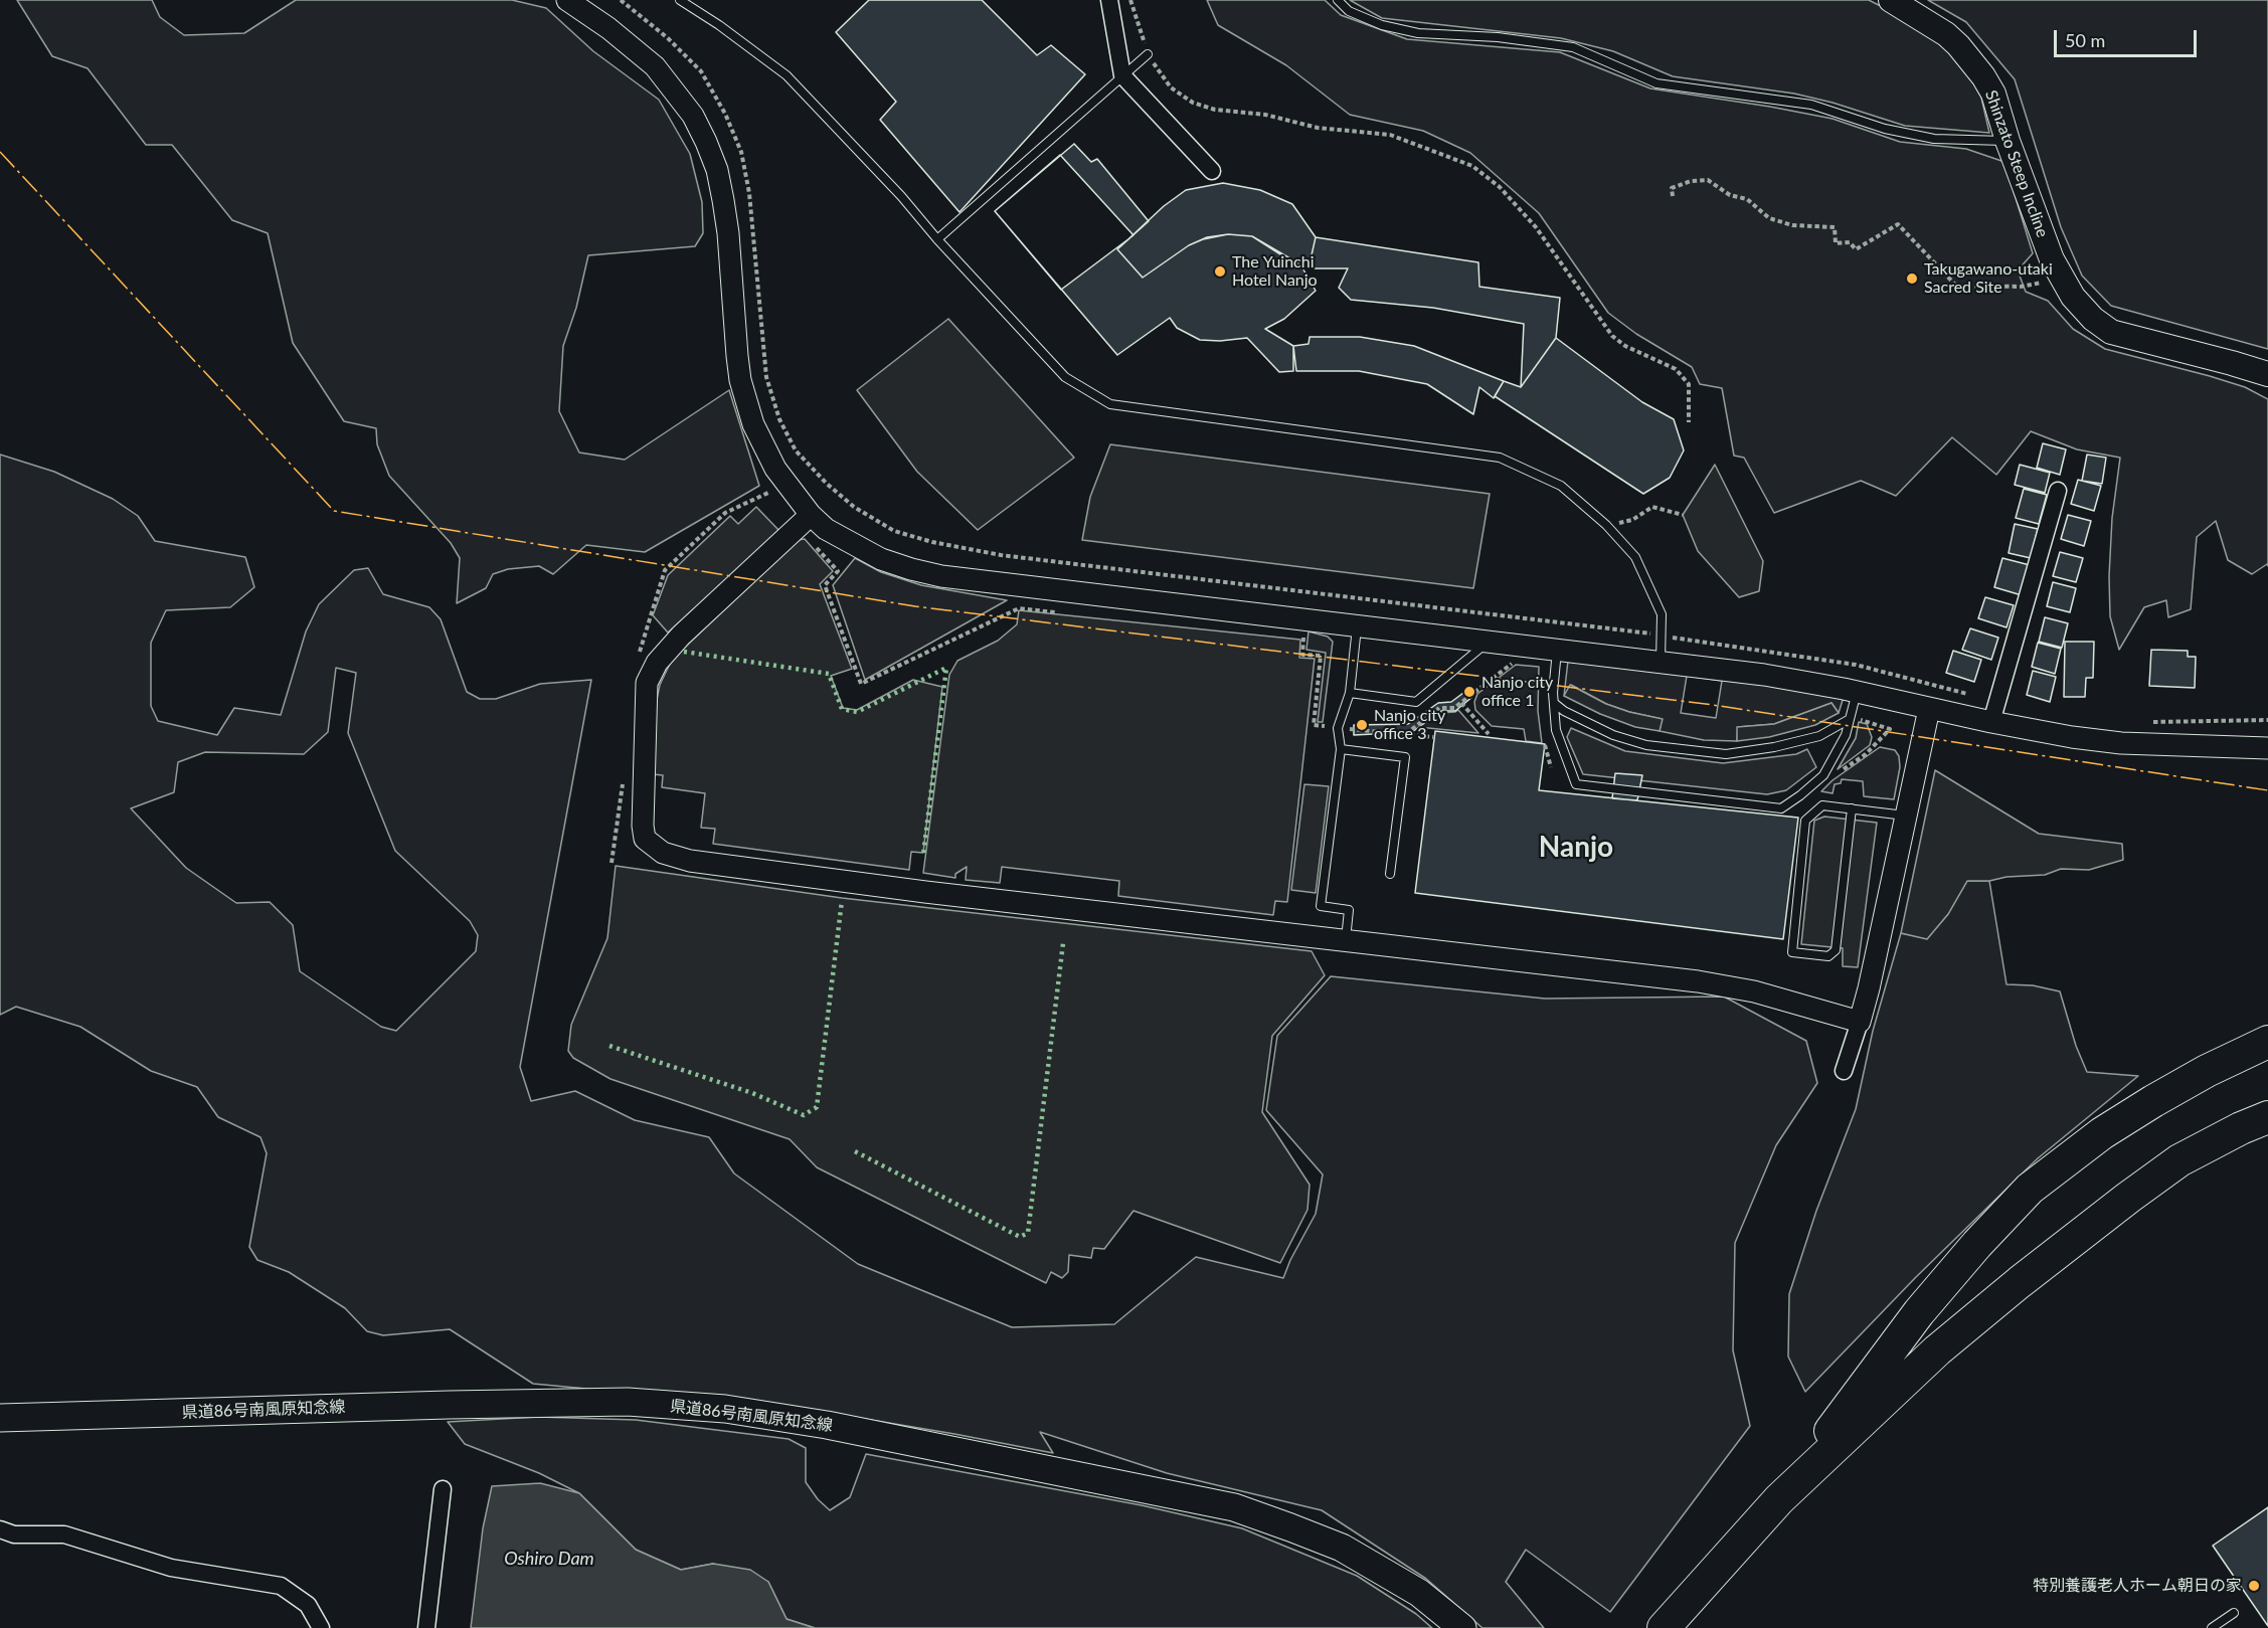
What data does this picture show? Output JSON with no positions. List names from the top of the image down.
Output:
{
  "streets": {
    "main road": ["Shinzato Steep Incline", "県道86号南風原知念線"]
  },
  "districts": ["Nanjo"],
  "water": ["Oshiro Dam"],
  "places": [
    "The Yuinchi Hotel Nanjo",
    "Takugawano-utaki Sacred Site",
    "Nanjo city office 1",
    "Nanjo city office 3",
    "特別養護老人ホーム朝日の家"
  ],
  "scale_bar": "50 m"
}
